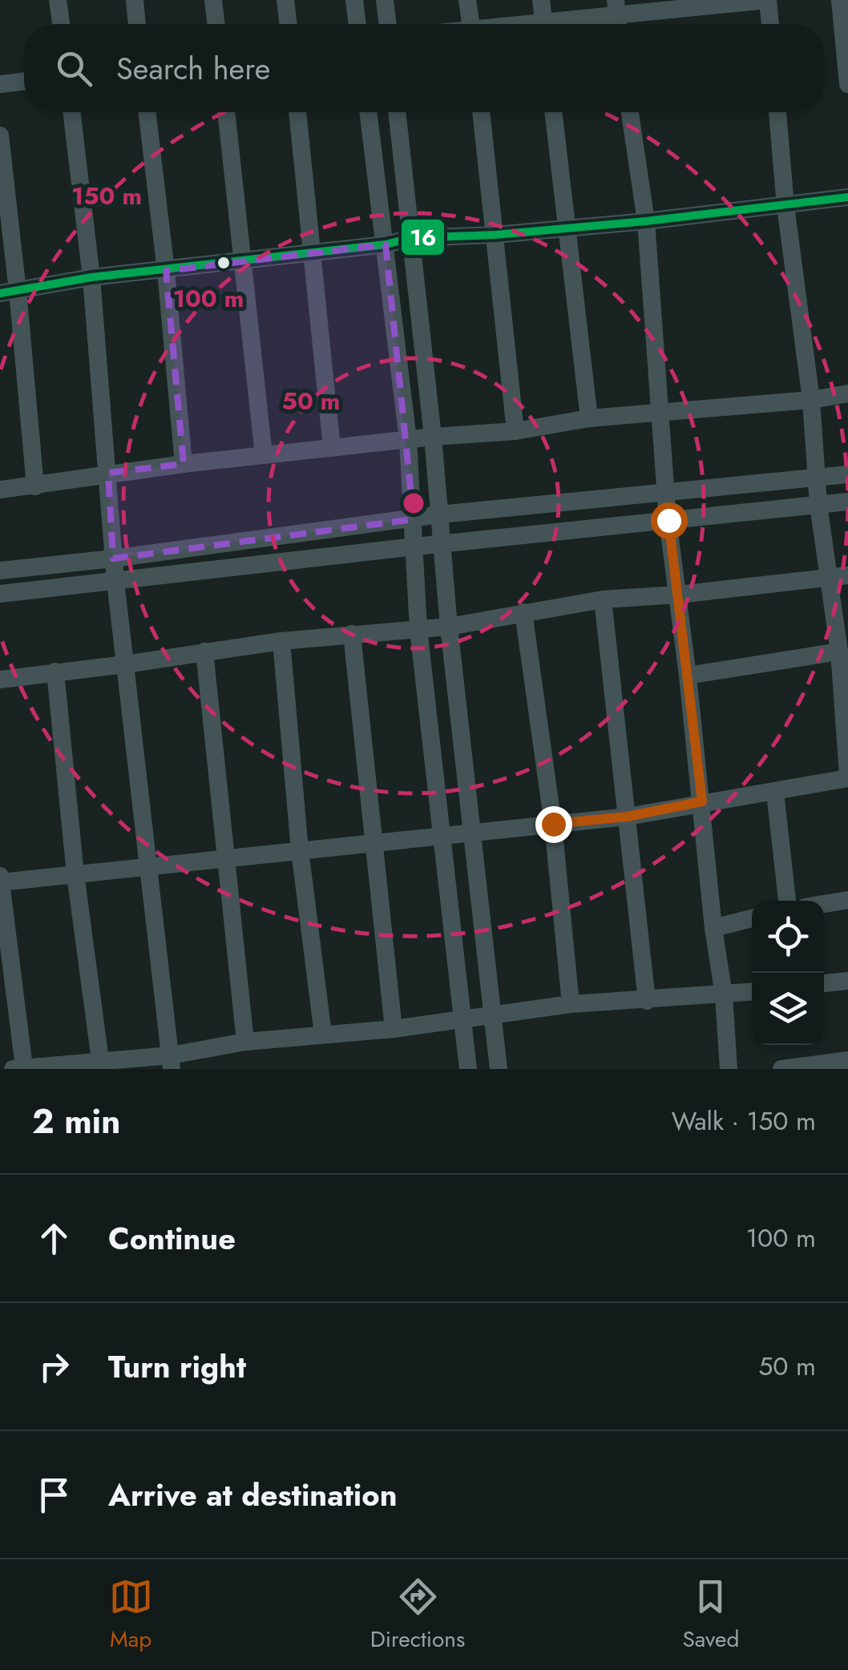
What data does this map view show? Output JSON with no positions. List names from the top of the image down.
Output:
{
  "lines": ["transit line 16"],
  "page": {
    "search": "Search here",
    "heading": ["2 min", "Walk · 150 m"],
    "list": [
      ["Continue", "100 m"],
      ["Turn right", "50 m"],
      "Arrive at destination"
    ],
    "nav": ["Map", "Directions", "Saved"]
  },
  "rings": ["150 m", "100 m", "50 m"]
}
